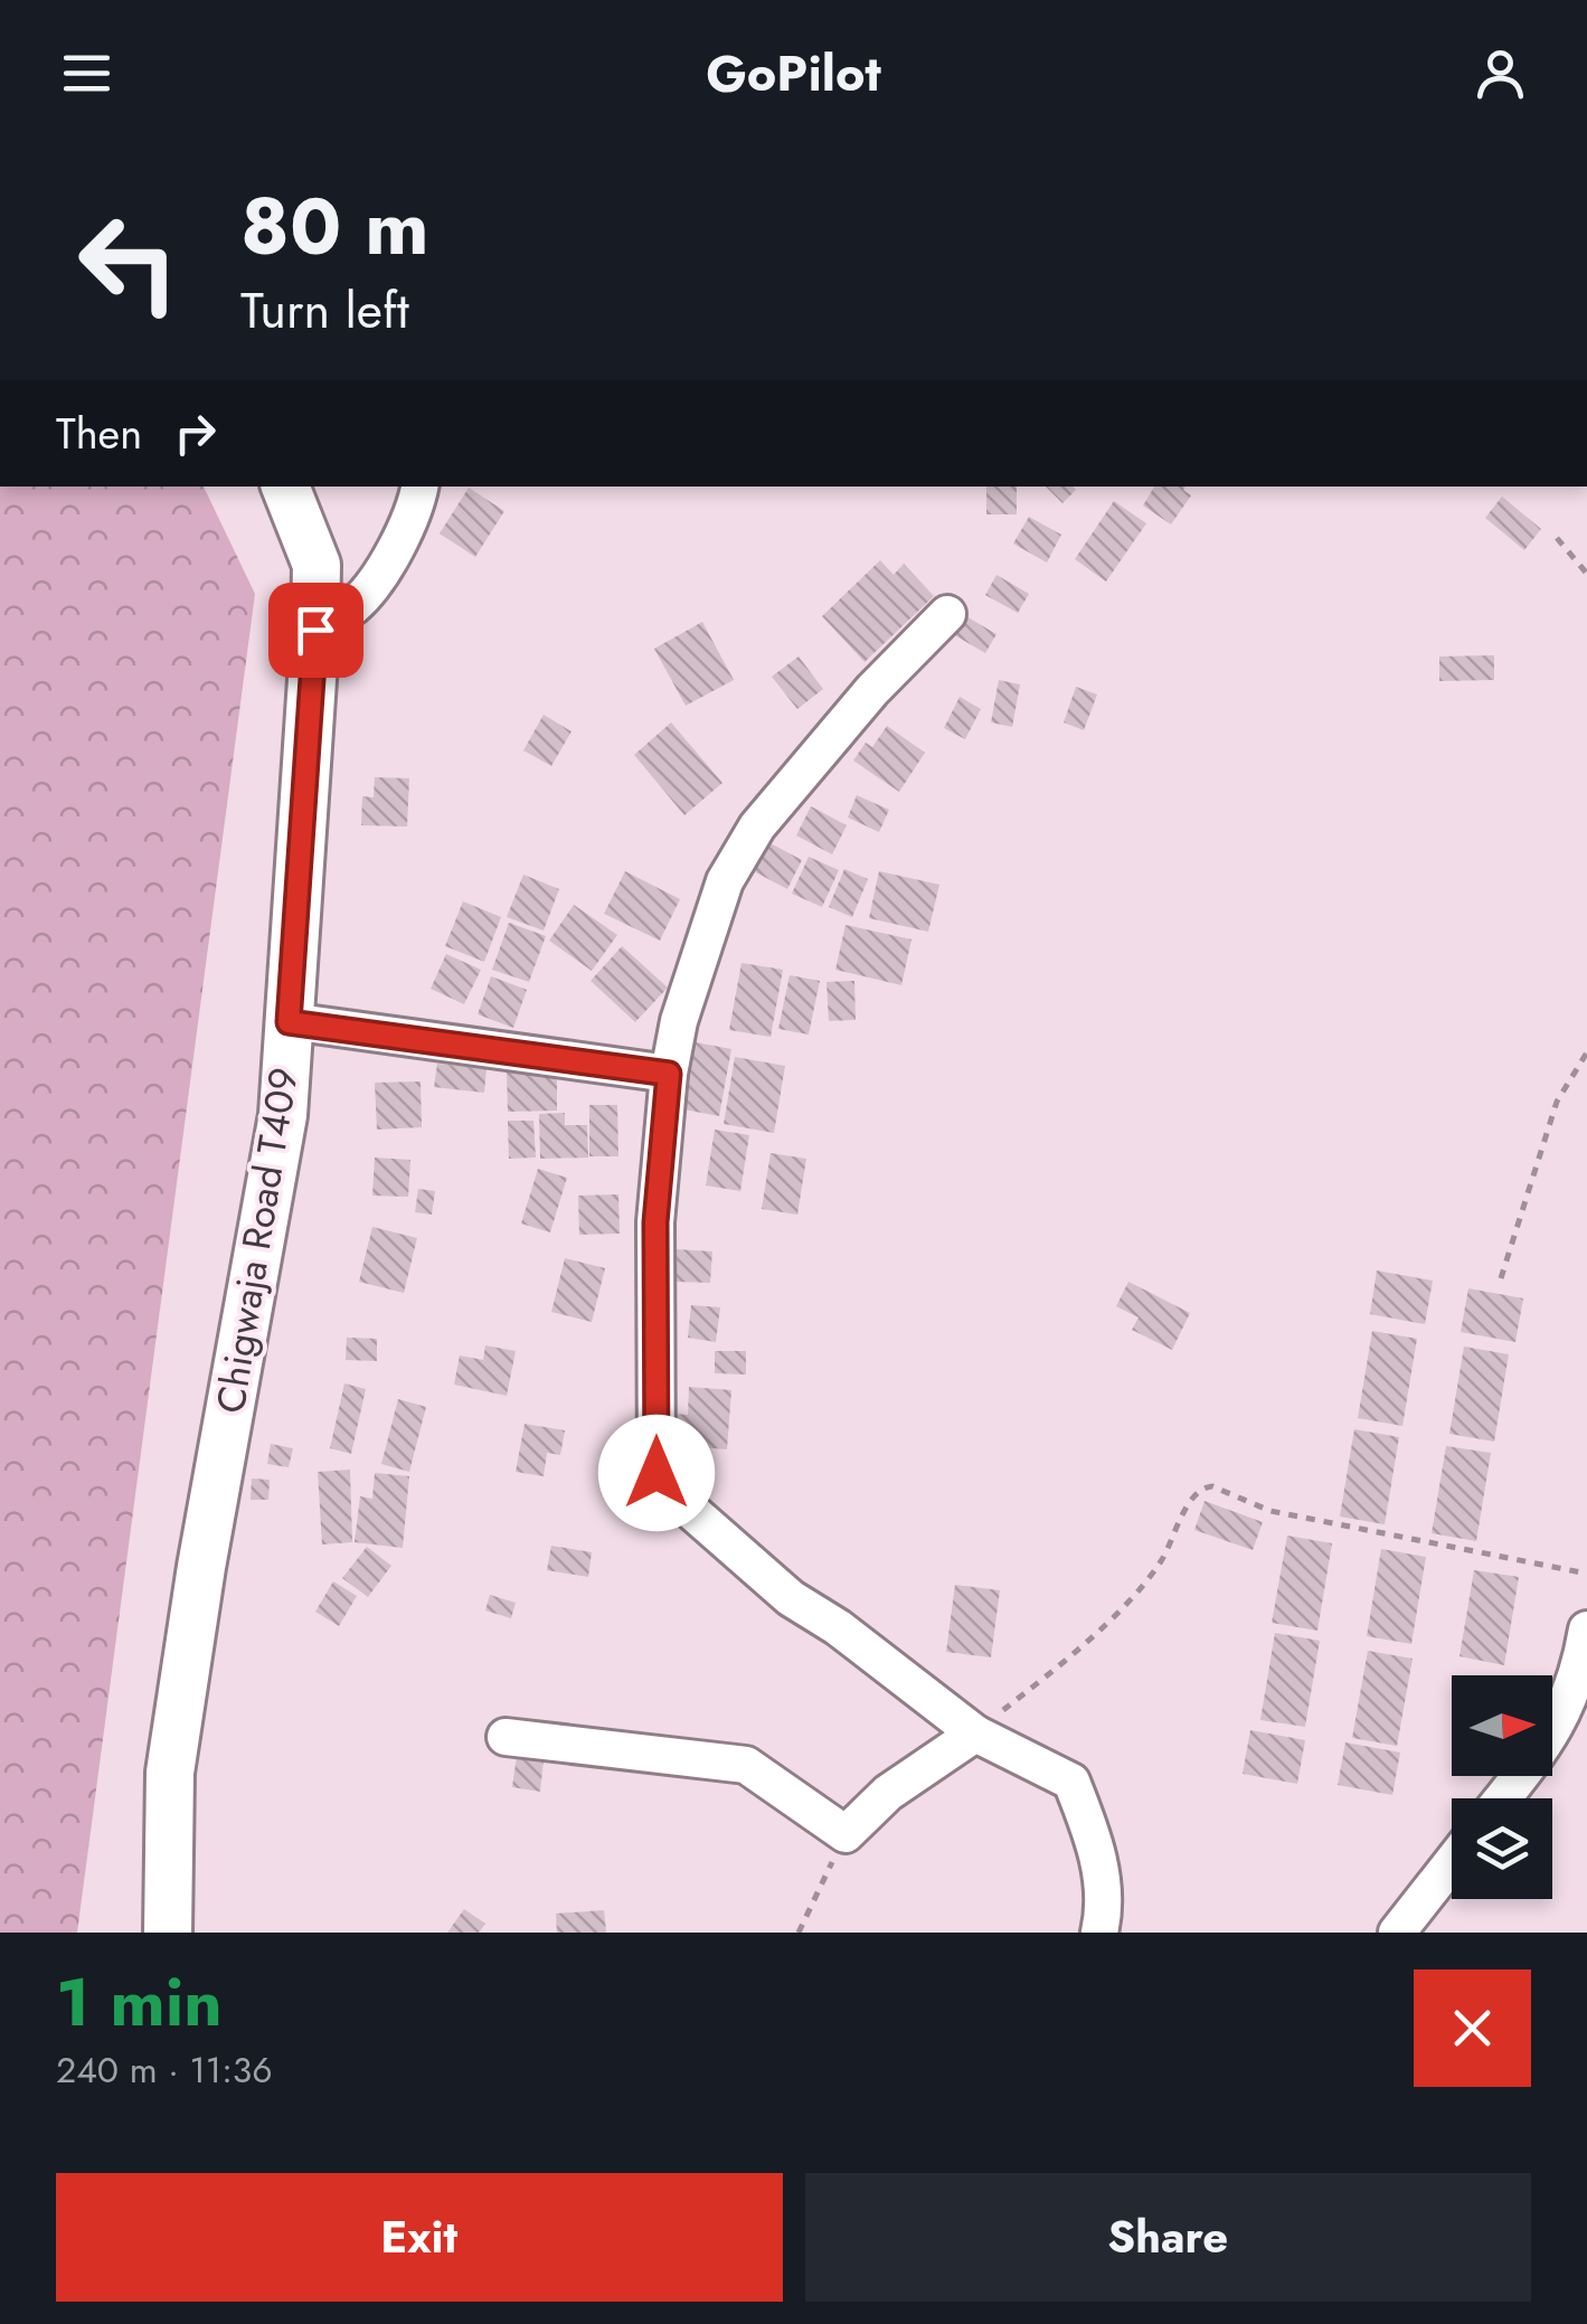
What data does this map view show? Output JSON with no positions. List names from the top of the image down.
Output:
{
  "streets": {
    "street": ["Chigwaja Road T409"]
  },
  "north": "right",
  "page": {
    "header": "GoPilot",
    "turn": ["80 m", "Turn left"],
    "then": "Then",
    "heading": ["1 min", "240 m · 11:36"],
    "buttons": ["Exit", "Share"]
  }
}
